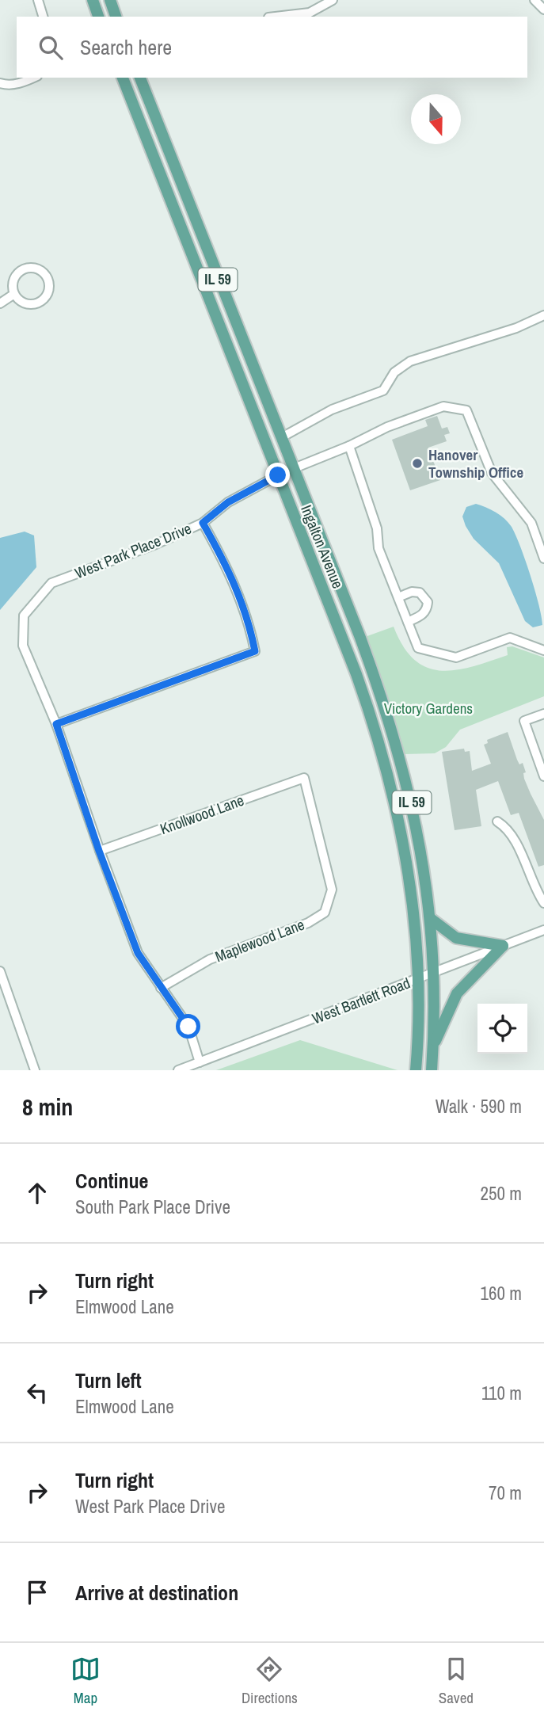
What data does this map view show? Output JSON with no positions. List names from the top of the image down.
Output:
{
  "streets": {
    "main road": ["IL 59", "Ingalton Avenue"],
    "street": [
      "West Park Place Drive",
      "Knollwood Lane",
      "Maplewood Lane",
      "West Bartlett Road"
    ]
  },
  "crossings": [
    ["IL 59", "Ingalton Avenue"],
    ["IL 59", "West Bartlett Road"],
    ["Ingalton Avenue", "West Park Place Drive"],
    ["Ingalton Avenue", "West Bartlett Road"],
    ["Knollwood Lane", "Maplewood Lane"]
  ],
  "parks": ["Victory Gardens"],
  "places": ["Hanover Township Office"],
  "north": "bottom",
  "page": {
    "search": "Search here",
    "heading": ["8 min", "Walk · 590 m"],
    "list": [
      ["Continue", "South Park Place Drive", "250 m"],
      ["Turn right", "Elmwood Lane", "160 m"],
      ["Turn left", "Elmwood Lane", "110 m"],
      ["Turn right", "West Park Place Drive", "70 m"],
      "Arrive at destination"
    ],
    "nav": ["Map", "Directions", "Saved"]
  }
}
